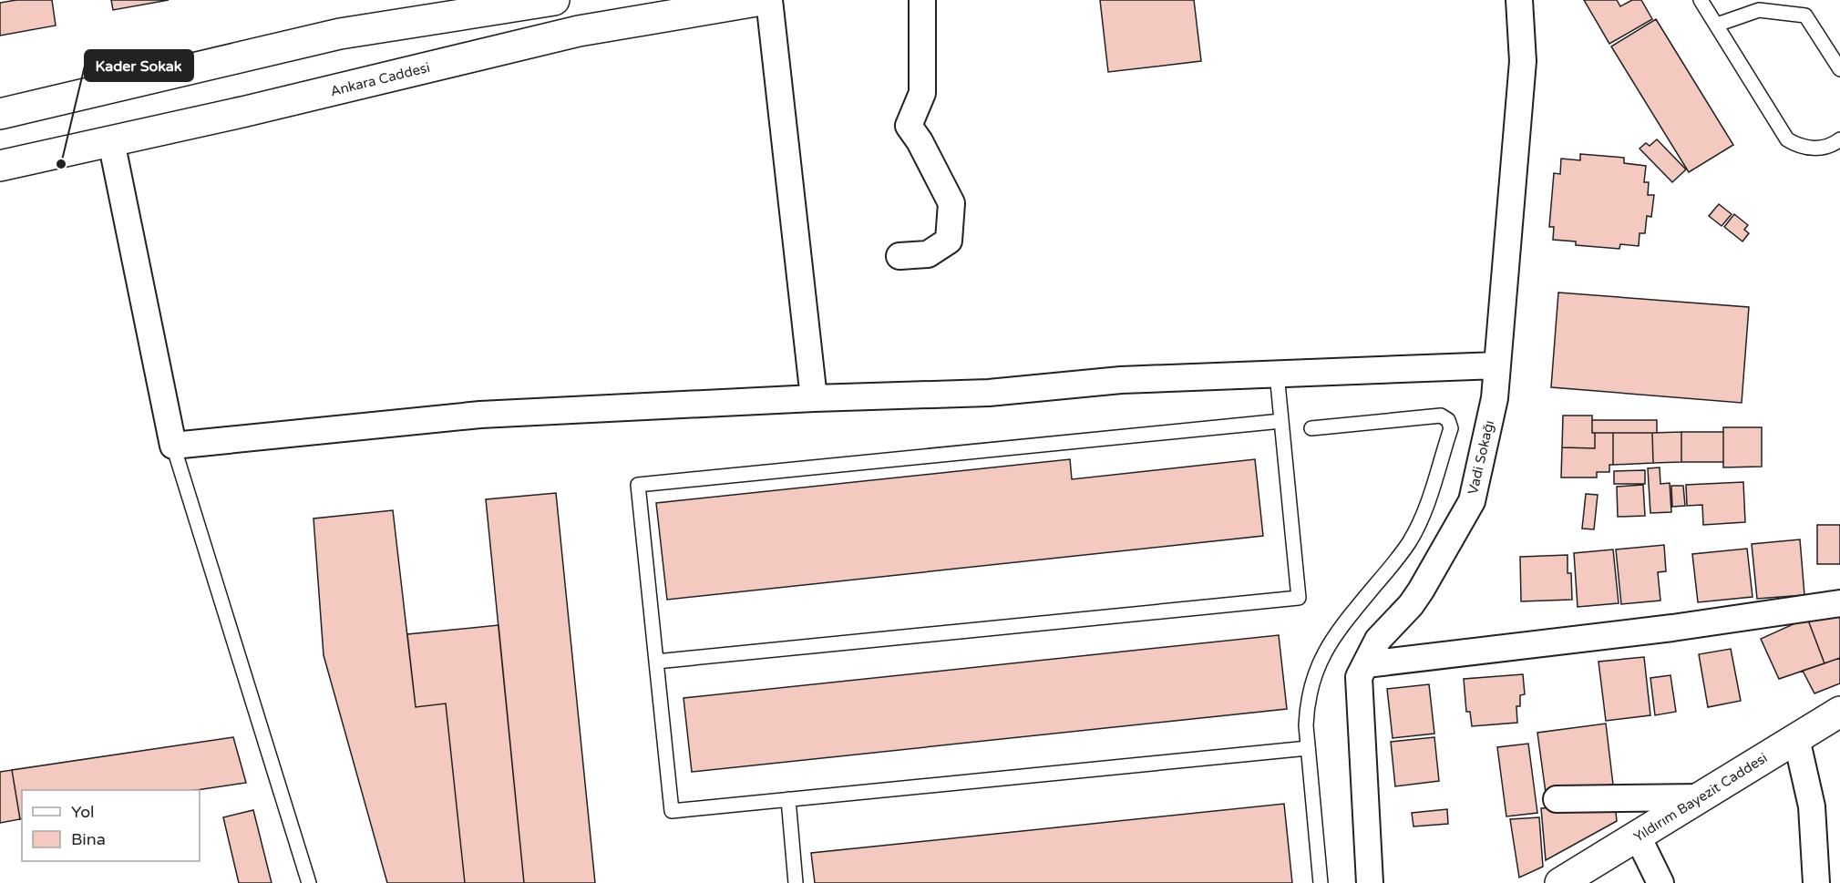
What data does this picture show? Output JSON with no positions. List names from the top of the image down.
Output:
{
  "streets": {
    "main road": ["Ankara Caddesi", "Yıldırım Bayezit Caddesi"],
    "street": ["Vadi Sokağı"]
  },
  "places": ["Kader Sokak"],
  "legend": ["Yol", "Bina"]
}
